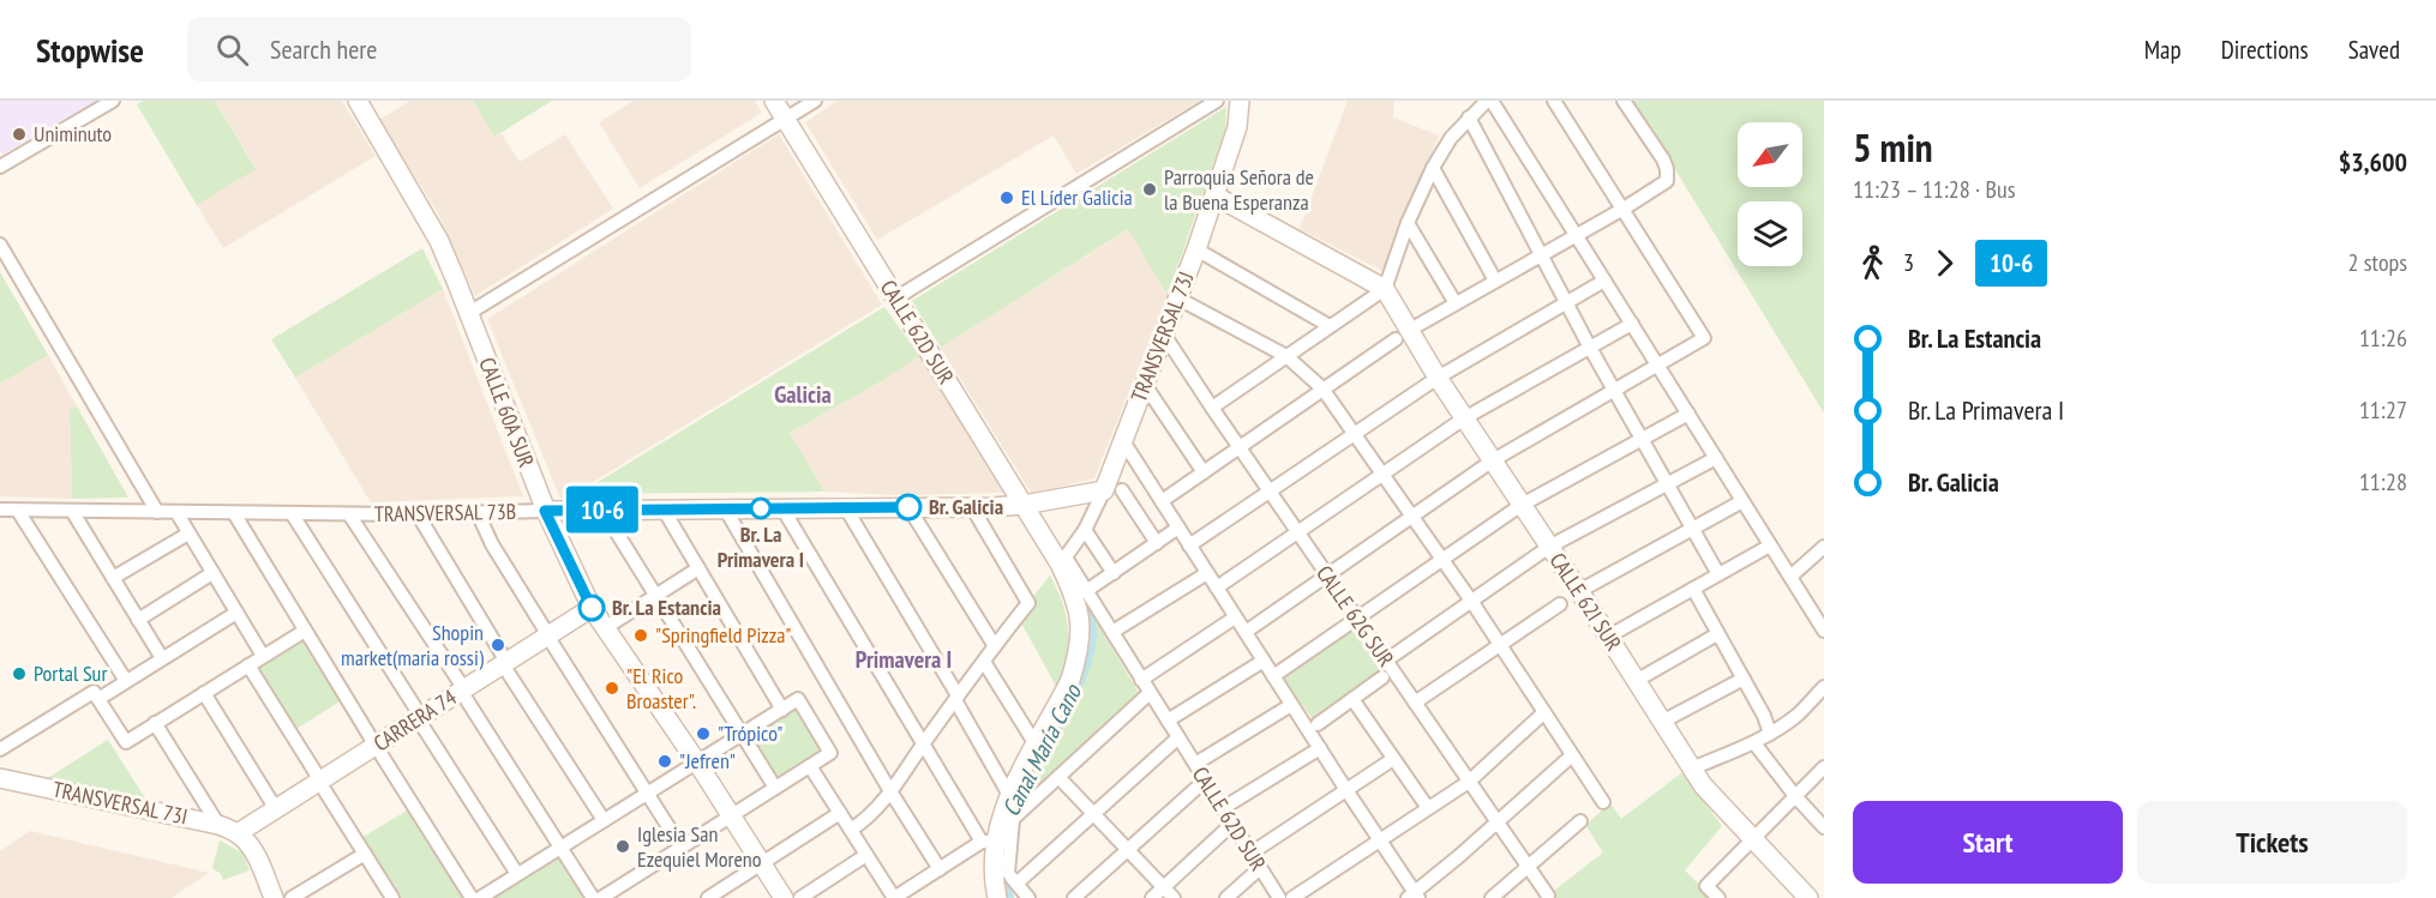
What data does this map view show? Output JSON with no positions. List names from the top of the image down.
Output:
{
  "streets": {
    "street": [
      "CALLE 62D SUR",
      "TRANSVERSAL 73J",
      "CALLE 60A SUR",
      "TRANSVERSAL 73B",
      "CALLE 62I SUR",
      "CALLE 62G SUR",
      "CARRERA 74",
      "TRANSVERSAL 73I"
    ]
  },
  "crossings": [
    ["CALLE 62D SUR", "TRANSVERSAL 73J"],
    ["CALLE 62D SUR", "TRANSVERSAL 73B"],
    ["TRANSVERSAL 73J", "TRANSVERSAL 73B"],
    ["TRANSVERSAL 73J", "CALLE 62G SUR"],
    ["CALLE 60A SUR", "TRANSVERSAL 73B"],
    ["CALLE 60A SUR", "CARRERA 74"],
    ["CARRERA 74", "TRANSVERSAL 73I"]
  ],
  "districts": ["Galicia", "Primavera I"],
  "water": ["Canal María Cano"],
  "places": [
    "Uniminuto",
    "Parroquia Señora de la Buena Esperanza",
    "El Líder Galicia",
    "Br. Galicia",
    "Br. La Primavera I",
    "Br. La Estancia",
    "\"Springfield Pizza\"",
    "Shopin market(maria rossi)",
    "Portal Sur",
    "\"El Rico Broaster\".",
    "\"Trópico\"",
    "\"Jefren\"",
    "Iglesia San Ezequiel Moreno"
  ],
  "lines": ["bus line 10-6"],
  "north": "bottom left",
  "page": {
    "header": "Stopwise",
    "search": "Search here",
    "nav": ["Map", "Directions", "Saved"],
    "on_map": "10-6",
    "heading": ["5 min", "11:23 – 11:28 · Bus", "$3,600"],
    "legs": ["3", "10-6", "2 stops"],
    "list": [
      {
        "name": "Br. La Estancia",
        "value": "11:26"
      },
      {
        "name": "Br. La Primavera I",
        "value": "11:27"
      },
      {
        "name": "Br. Galicia",
        "value": "11:28"
      }
    ],
    "buttons": ["Start", "Tickets"]
  }
}
